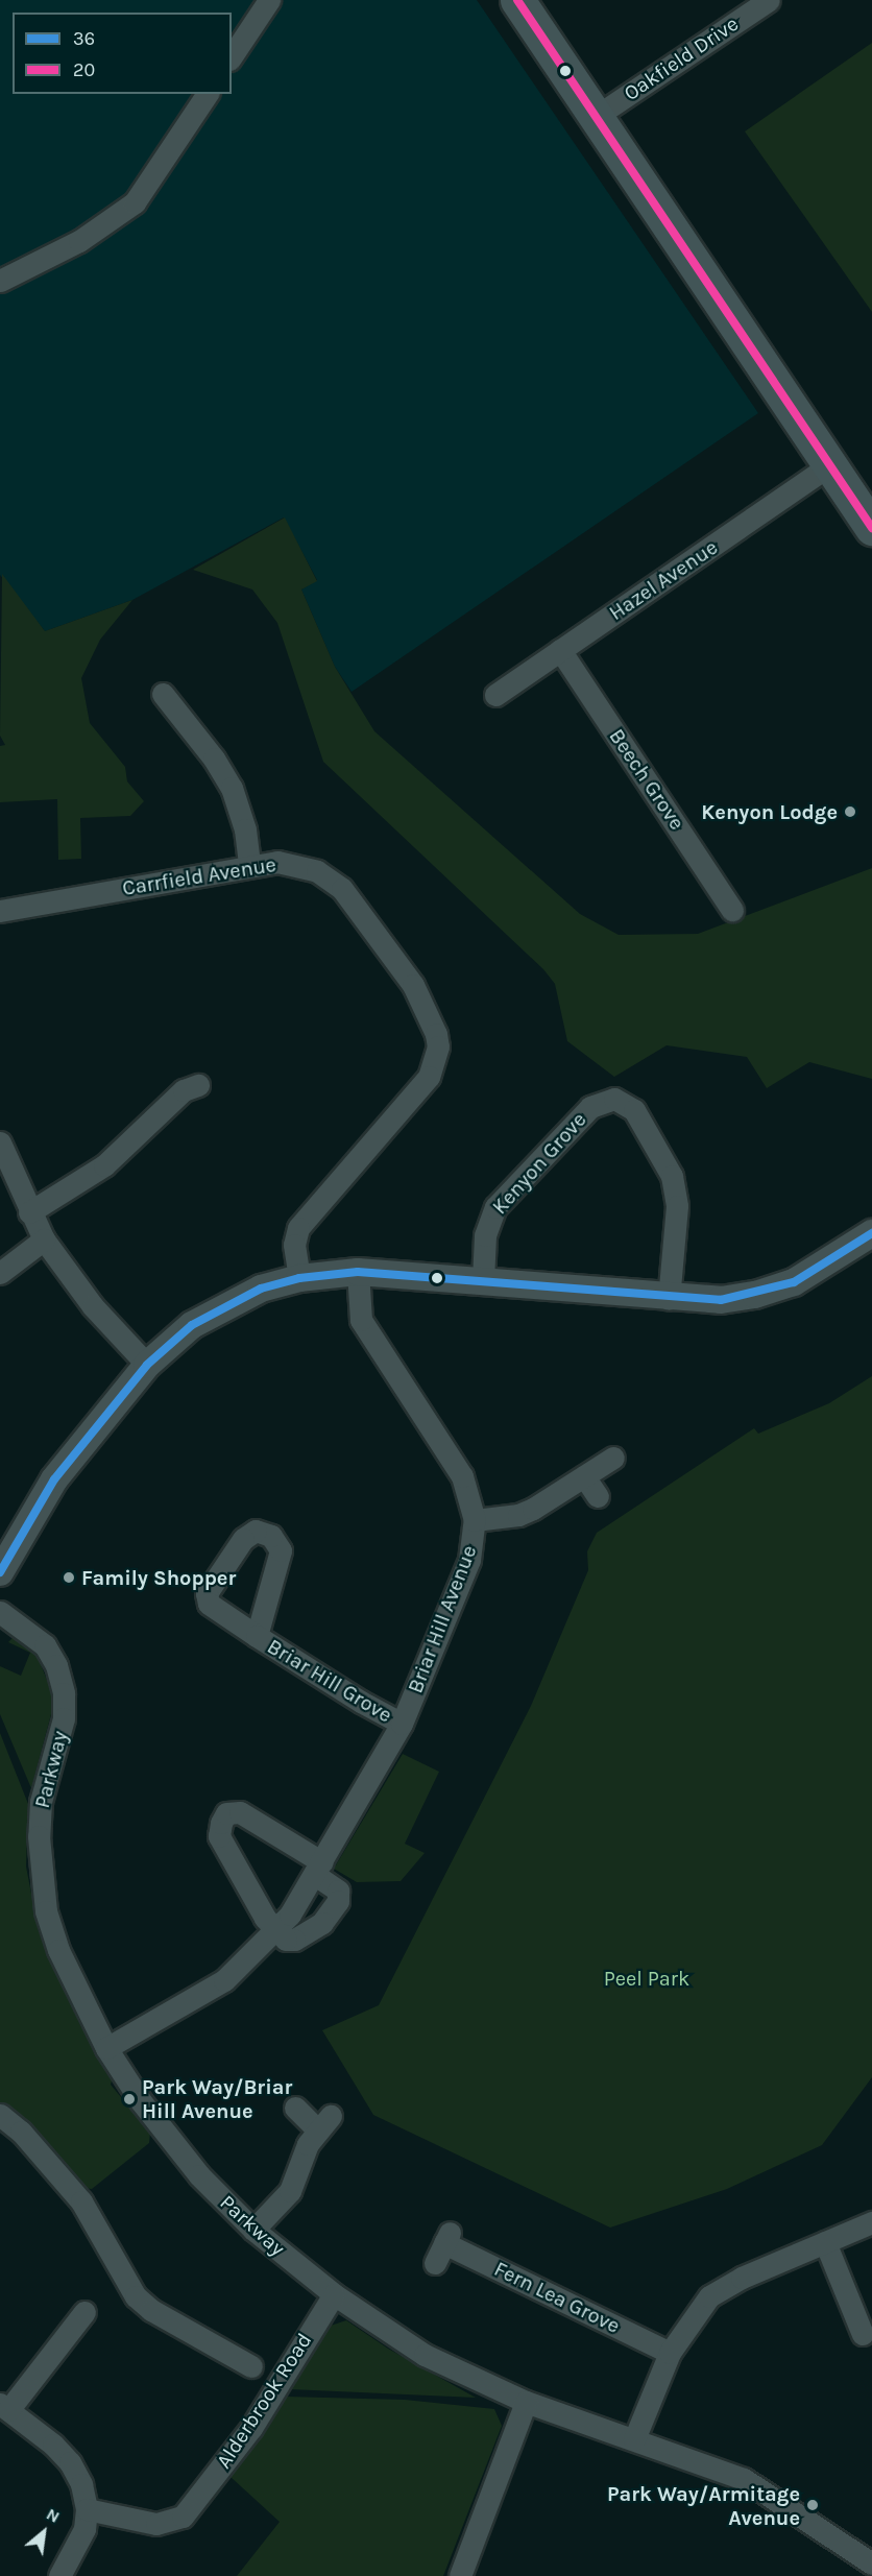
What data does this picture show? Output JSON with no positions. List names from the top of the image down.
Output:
{
  "streets": {
    "street": [
      "Oakfield Drive",
      "Hazel Avenue",
      "Beech Grove",
      "Carrfield Avenue",
      "Kenyon Grove",
      "Briar Hill Avenue",
      "Briar Hill Grove",
      "Parkway",
      "Fern Lea Grove",
      "Alderbrook Road"
    ]
  },
  "crossings": [
    ["Hazel Avenue", "Beech Grove"],
    ["Briar Hill Avenue", "Briar Hill Grove"],
    ["Briar Hill Avenue", "Parkway"],
    ["Parkway", "Alderbrook Road"]
  ],
  "parks": ["Peel Park"],
  "places": [
    "Kenyon Lodge",
    "Family Shopper",
    "Park Way/Briar Hill Avenue",
    "Park Way/Armitage Avenue"
  ],
  "lines": ["transit line 20", "transit line 36"],
  "legend": ["36", "20"],
  "north": "top right"
}
